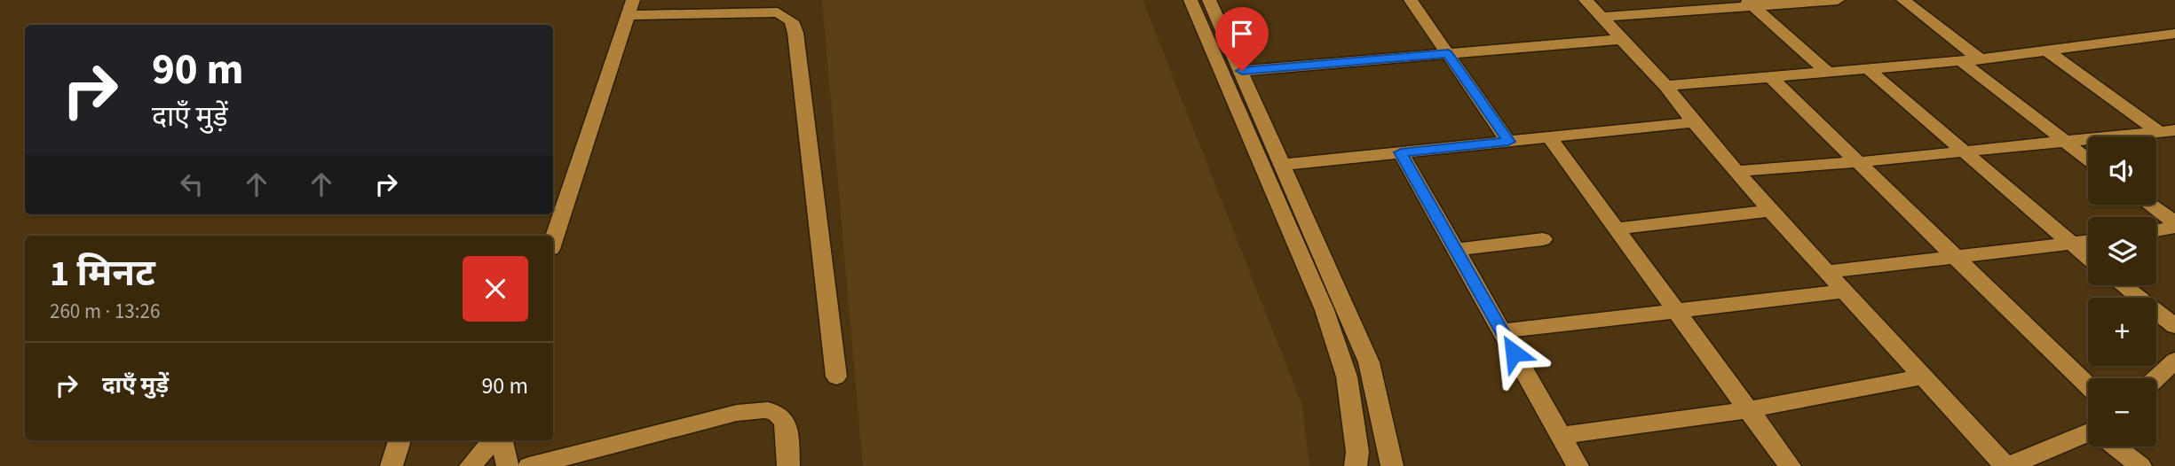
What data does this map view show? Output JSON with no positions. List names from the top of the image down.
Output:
{
  "page": {
    "turn": ["90 m", "दाएँ मुड़ें"],
    "map_buttons": ["+", "−"],
    "heading": ["1 मिनट", "260 m · 13:26"],
    "list": [
      {
        "name": "दाएँ मुड़ें",
        "value": "90 m"
      }
    ]
  }
}
